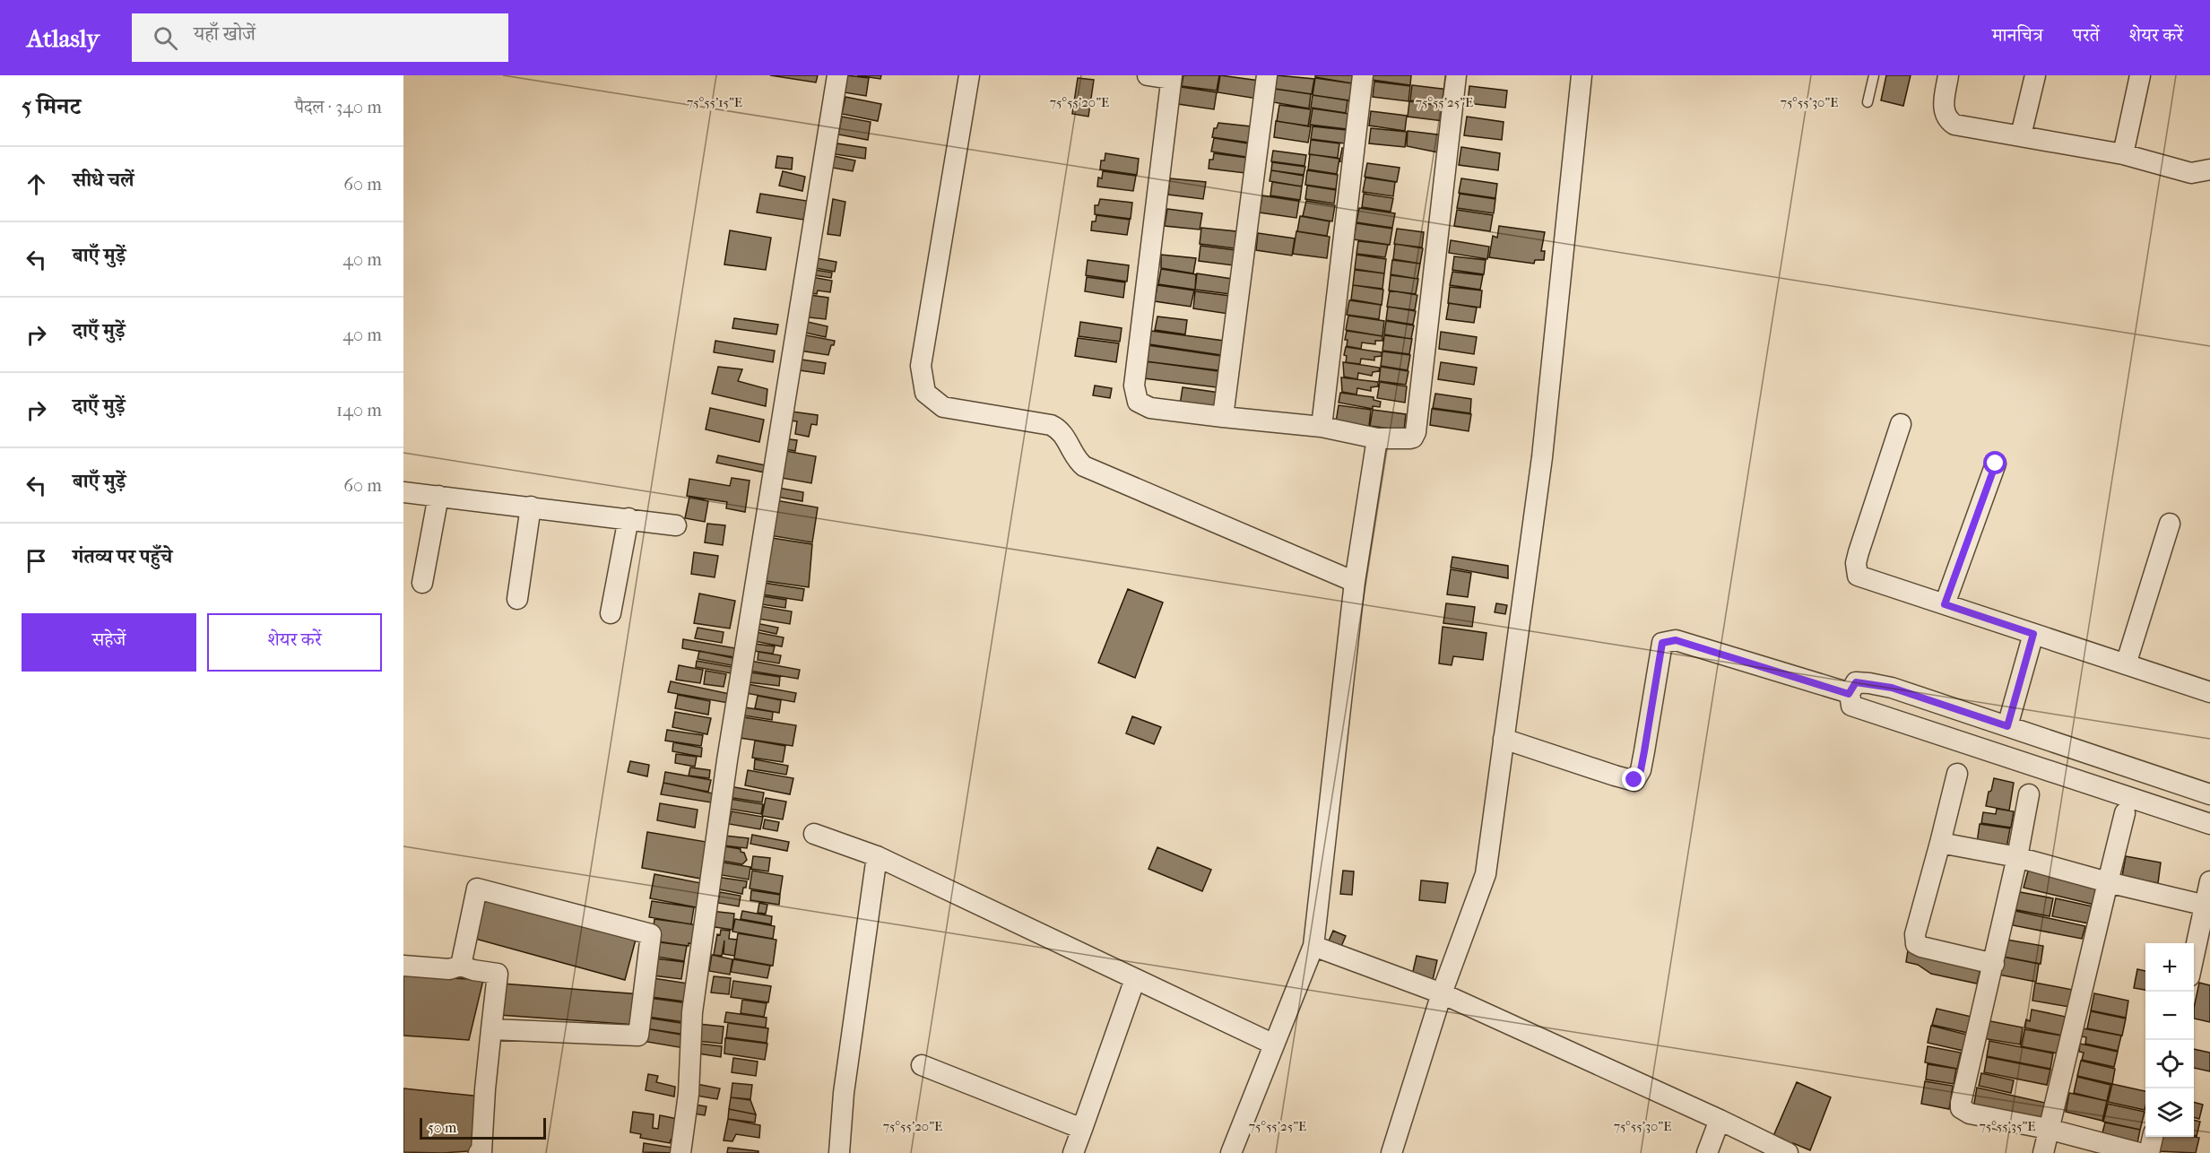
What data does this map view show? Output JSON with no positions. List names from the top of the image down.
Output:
{
  "scale_bar": "50 m",
  "page": {
    "header": "Atlasly",
    "search": "यहाँ खोजें",
    "nav": ["मानचित्र", "परतें", "शेयर करें"],
    "heading": ["5 मिनट", "पैदल · 340 m"],
    "list": [
      ["सीधे चलें", "60 m"],
      ["बाएँ मुड़ें", "40 m"],
      ["दाएँ मुड़ें", "40 m"],
      ["दाएँ मुड़ें", "140 m"],
      ["बाएँ मुड़ें", "60 m"],
      "गंतव्य पर पहुँचे"
    ],
    "buttons": ["सहेजें", "शेयर करें"],
    "map_buttons": ["+", "−"],
    "scale": "50 m"
  },
  "coordinates": [
    "75°55'15\"E",
    "75°55'20\"E",
    "75°55'25\"E",
    "75°55'30\"E",
    "75°55'35\"E"
  ]
}
